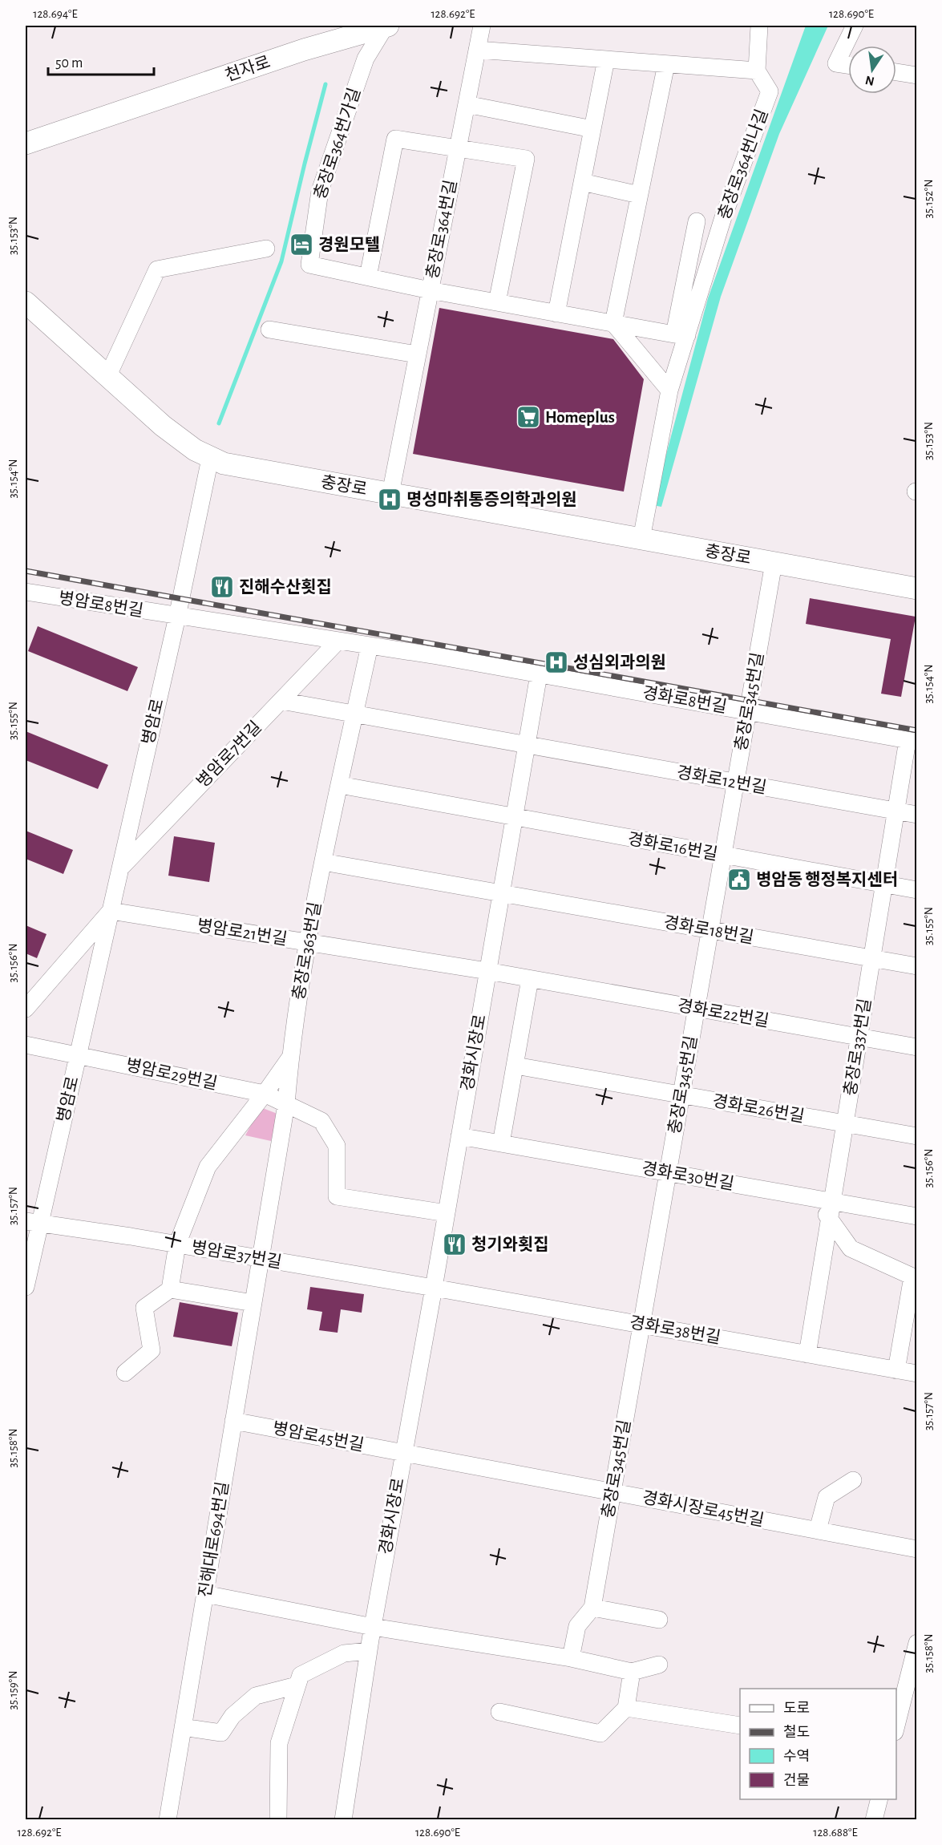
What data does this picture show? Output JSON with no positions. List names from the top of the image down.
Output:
{
  "streets": {
    "main road": ["천자로", "충장로"],
    "street": [
      "충장로364번가길",
      "충장로364번나길",
      "충장로364번길",
      "병암로8번길",
      "경화로8번길",
      "충장로345번길",
      "병암로",
      "병암로7번길",
      "경화로12번길",
      "경화로16번길",
      "경화로18번길",
      "병암로21번길",
      "충장로363번길",
      "경화로22번길",
      "충장로337번길",
      "경화시장로",
      "병암로29번길",
      "경화로26번길",
      "경화로30번길",
      "병암로37번길",
      "경화로38번길",
      "병암로45번길",
      "경화시장로45번길",
      "진해대로694번길"
    ]
  },
  "crossings": [
    ["천자로", "충장로364번가길"],
    ["충장로364번가길", "충장로364번길"],
    ["충장로364번길", "충장로"],
    ["충장로", "충장로345번길"],
    ["충장로", "병암로"],
    ["병암로8번길", "병암로"],
    ["경화로8번길", "충장로345번길"],
    ["경화로8번길", "충장로337번길"],
    ["경화로8번길", "경화시장로"],
    ["충장로345번길", "경화로12번길"],
    ["충장로345번길", "경화로16번길"],
    ["충장로345번길", "경화로18번길"],
    ["충장로345번길", "경화로22번길"],
    ["충장로345번길", "경화로26번길"],
    ["충장로345번길", "경화로30번길"],
    ["충장로345번길", "경화로38번길"],
    ["충장로345번길", "경화시장로45번길"],
    ["병암로", "병암로7번길"],
    ["병암로", "병암로21번길"],
    ["병암로", "병암로29번길"],
    ["병암로", "병암로37번길"],
    ["경화로12번길", "충장로337번길"],
    ["경화로12번길", "경화시장로"],
    ["경화로16번길", "충장로337번길"],
    ["경화로16번길", "경화시장로"],
    ["경화로18번길", "충장로337번길"],
    ["경화로18번길", "경화시장로"],
    ["병암로21번길", "충장로363번길"],
    ["병암로21번길", "경화로22번길"],
    ["병암로21번길", "경화시장로"],
    ["충장로363번길", "병암로37번길"],
    ["충장로363번길", "진해대로694번길"],
    ["경화로22번길", "충장로337번길"],
    ["경화로22번길", "경화시장로"],
    ["충장로337번길", "경화로26번길"],
    ["충장로337번길", "경화로30번길"],
    ["충장로337번길", "경화로38번길"],
    ["경화시장로", "경화로30번길"],
    ["경화시장로", "병암로37번길"],
    ["경화시장로", "경화로38번길"],
    ["경화시장로", "병암로45번길"],
    ["경화시장로", "경화시장로45번길"],
    ["병암로37번길", "경화로38번길"],
    ["병암로37번길", "진해대로694번길"],
    ["병암로45번길", "경화시장로45번길"],
    ["병암로45번길", "진해대로694번길"]
  ],
  "places": {
    "hotel": ["경원모텔"],
    "supermarket": ["Homeplus"],
    "hospital": ["명성마취통증의학과의원", "성심외과의원"],
    "restaurant": ["진해수산횟집", "청기와횟집"],
    "public building": ["병암동 행정복지센터"]
  },
  "legend": [
    "도로",
    "철도",
    "수역",
    "건물"
  ],
  "scale_bar": "50 m",
  "north": "bottom",
  "coordinates": [
    "128.694°E",
    "128.692°E",
    "128.690°E",
    "35.152°N",
    "35.153°N",
    "35.154°N",
    "35.155°N",
    "35.156°N",
    "35.157°N",
    "35.158°N",
    "35.159°N",
    "128.688°E"
  ]
}
